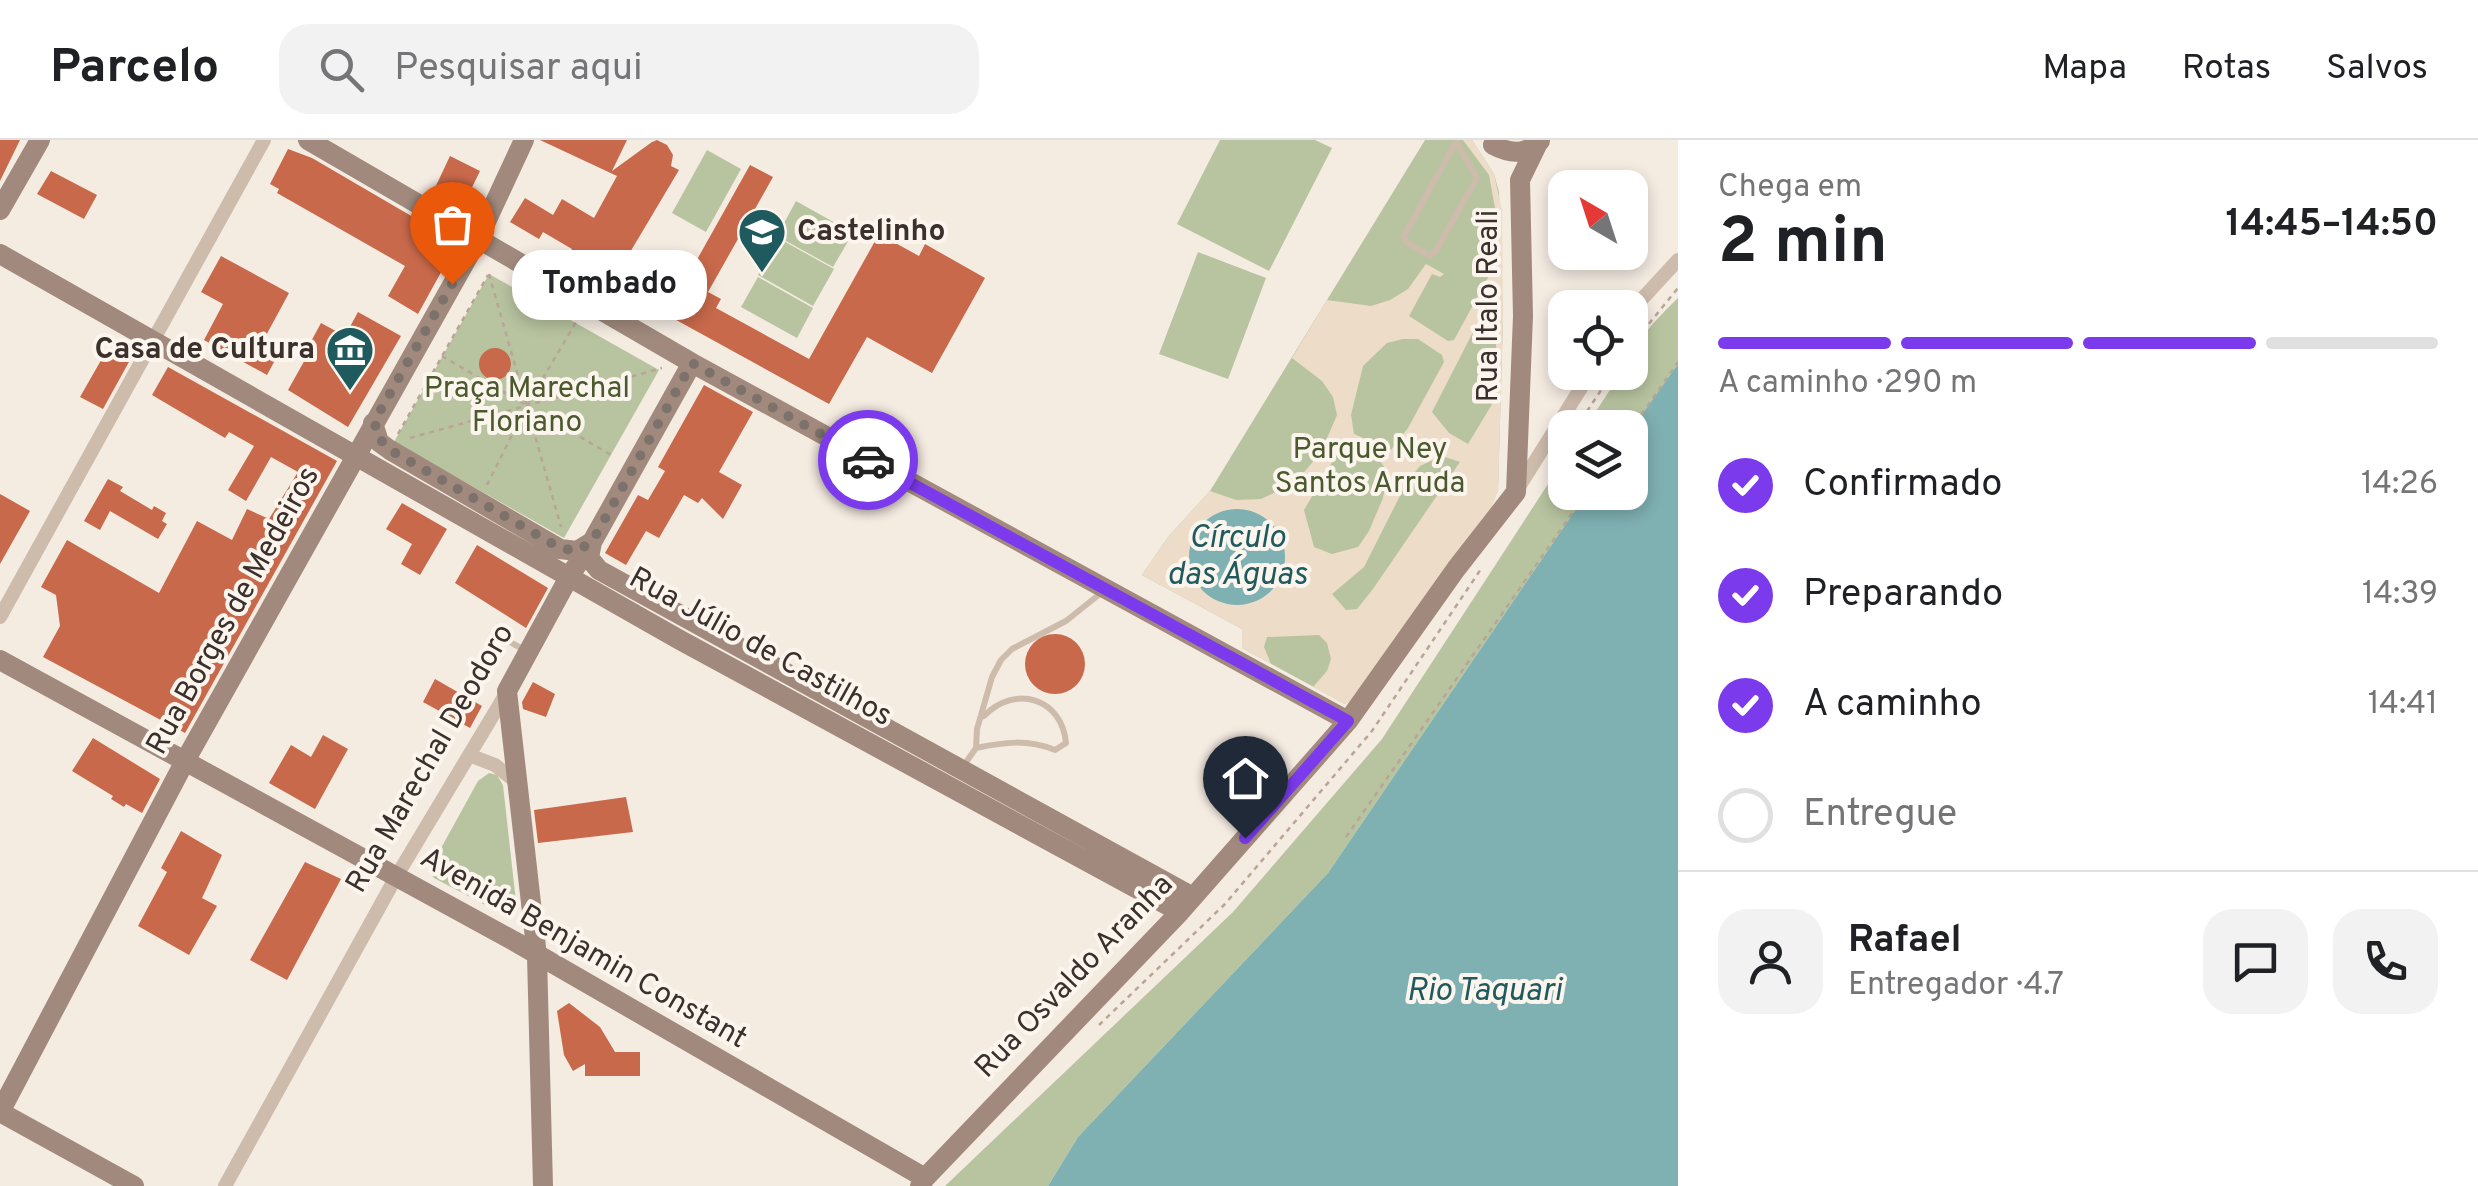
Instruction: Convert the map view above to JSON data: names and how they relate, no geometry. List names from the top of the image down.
{
  "streets": {
    "street": [
      "Rua Italo Reali",
      "Rua Borges de Medeiros",
      "Rua Júlio de Castilhos",
      "Rua Marechal Deodoro",
      "Avenida Benjamin Constant",
      "Rua Osvaldo Aranha"
    ]
  },
  "crossings": [
    ["Rua Italo Reali", "Rua Osvaldo Aranha"],
    ["Rua Borges de Medeiros", "Rua Júlio de Castilhos"],
    ["Rua Borges de Medeiros", "Avenida Benjamin Constant"],
    ["Rua Júlio de Castilhos", "Rua Marechal Deodoro"],
    ["Rua Júlio de Castilhos", "Rua Osvaldo Aranha"],
    ["Rua Marechal Deodoro", "Avenida Benjamin Constant"],
    ["Avenida Benjamin Constant", "Rua Osvaldo Aranha"]
  ],
  "water": ["Círculo das Águas", "Rio Taquari"],
  "parks": ["Praça Marechal Floriano", "Parque Ney Santos Arruda"],
  "places": {
    "school or university": ["Castelinho"],
    "other": ["Tombado"],
    "museum": ["Casa de Cultura"]
  },
  "north": "top left",
  "page": {
    "header": "Parcelo",
    "search": "Pesquisar aqui",
    "nav": ["Mapa", "Rotas", "Salvos"],
    "heading": ["2 min", "Chega em", "14:45–14:50"],
    "panel": ["Rafael", "Entregador · 4.7"],
    "bubble": "Tombado",
    "bar": "A caminho · 290 m",
    "list": [
      ["Confirmado", "14:26"],
      ["Preparando", "14:39"],
      ["A caminho", "14:41"],
      "Entregue"
    ]
  }
}
